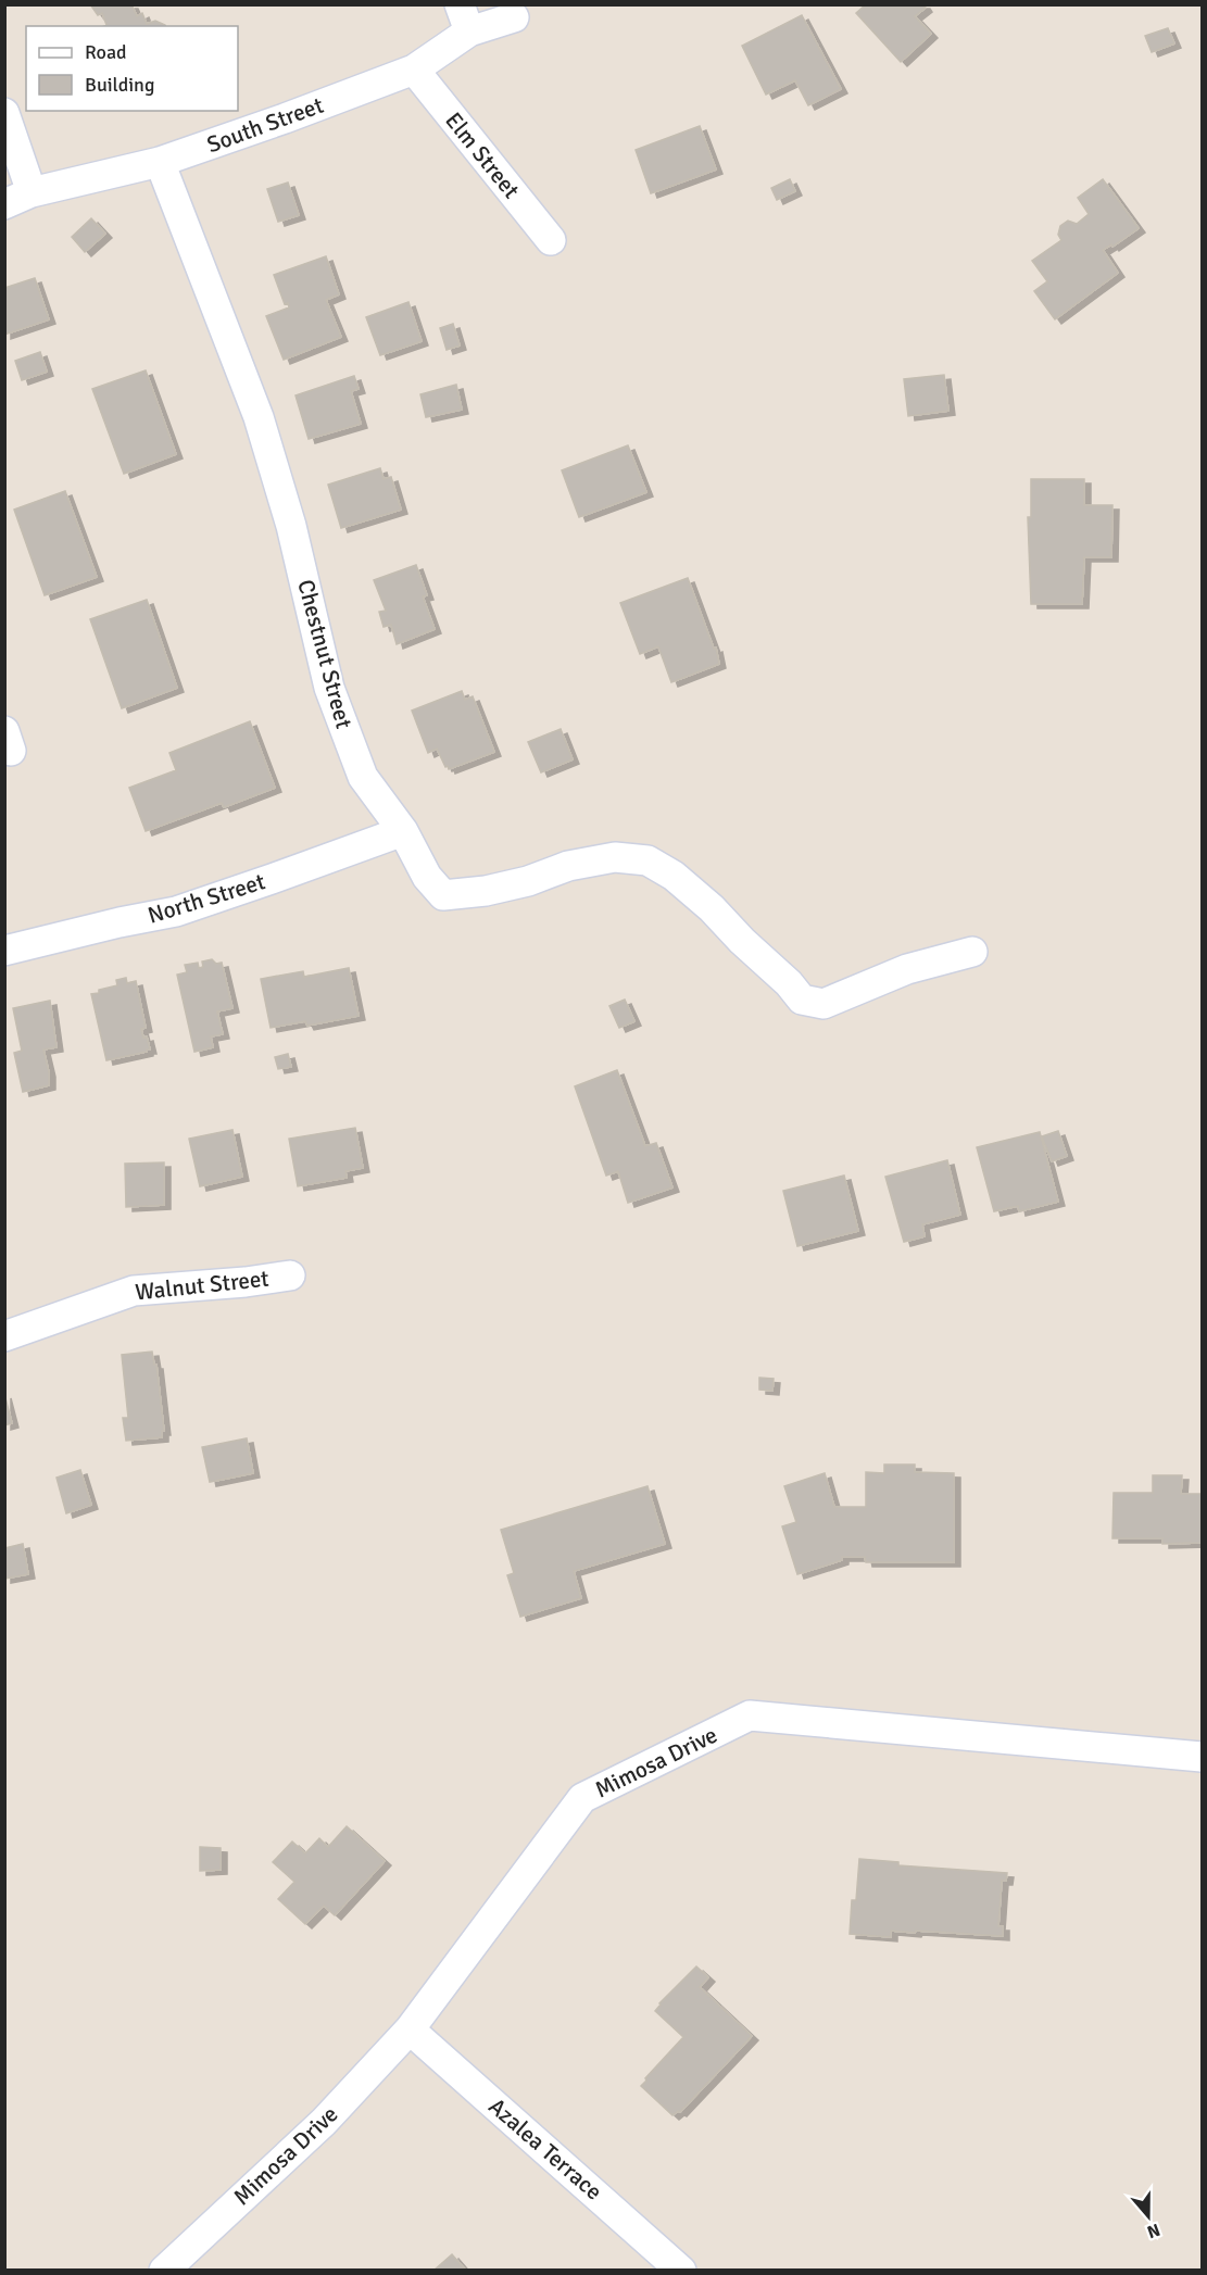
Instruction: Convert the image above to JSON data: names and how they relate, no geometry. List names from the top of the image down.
{
  "streets": {
    "street": [
      "South Street",
      "Elm Street",
      "Chestnut Street",
      "North Street",
      "Walnut Street",
      "Mimosa Drive",
      "Azalea Terrace"
    ]
  },
  "crossings": [
    ["South Street", "Elm Street"],
    ["South Street", "Chestnut Street"],
    ["Chestnut Street", "North Street"],
    ["Mimosa Drive", "Azalea Terrace"]
  ],
  "legend": ["Road", "Building"],
  "north": "bottom"
}
